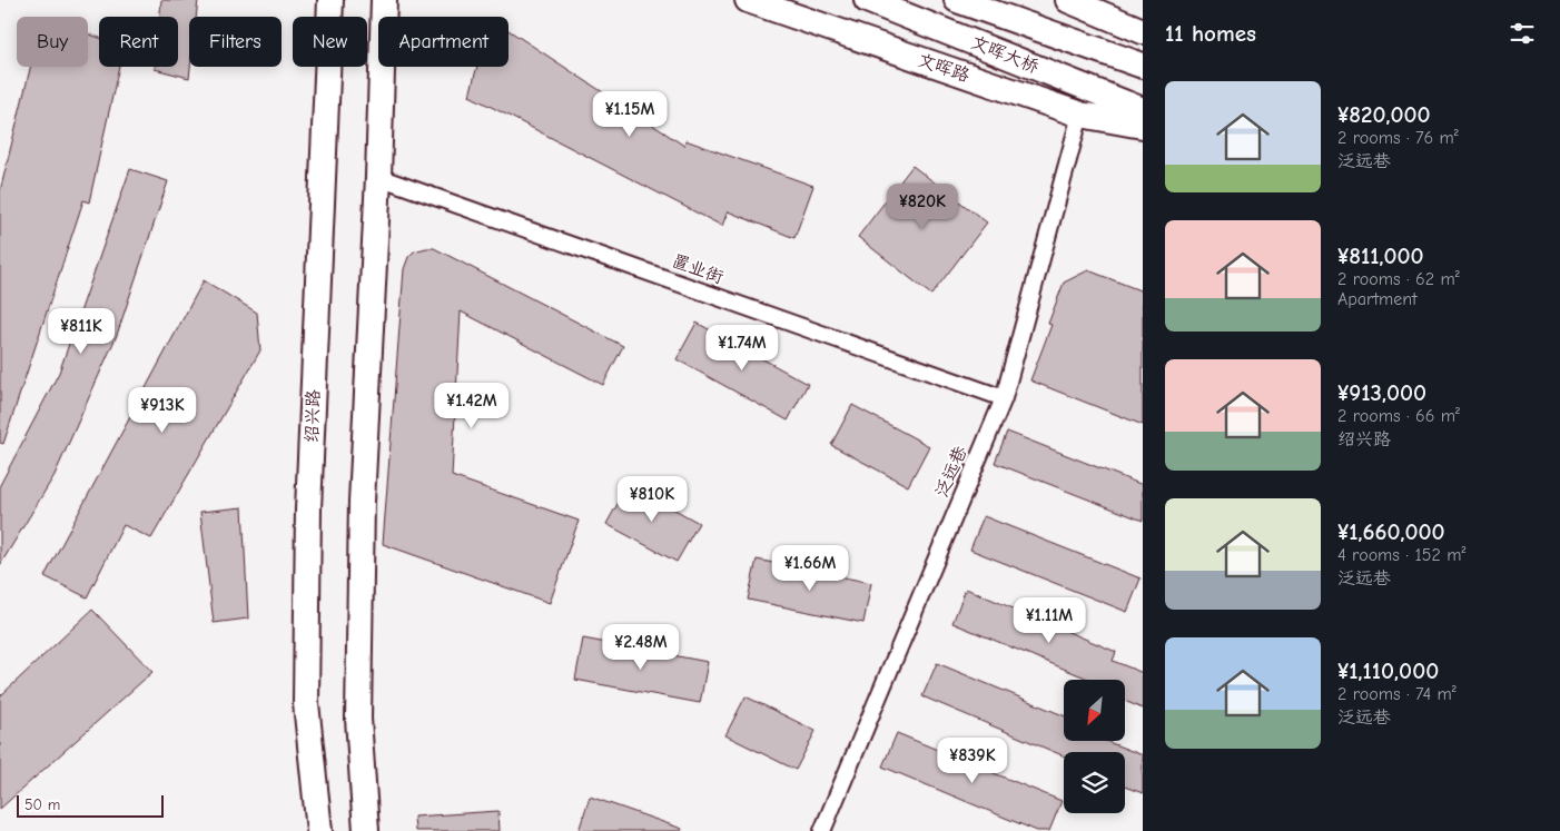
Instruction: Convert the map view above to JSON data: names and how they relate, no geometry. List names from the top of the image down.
{
  "streets": {
    "main road": ["文晖大桥", "文晖路", "绍兴路"],
    "street": ["置业街", "泛远巷"]
  },
  "crossings": [
    ["文晖路", "泛远巷"],
    ["置业街", "泛远巷"]
  ],
  "scale_bar": "50 m",
  "north": "bottom left",
  "page": {
    "heading": "11 homes",
    "chip": [
      "Buy",
      "Rent",
      "Filters",
      "New",
      "Apartment"
    ],
    "list": [
      {
        "name": "¥820,000",
        "note": "2 rooms · 76 m² · 泛远巷"
      },
      {
        "name": "¥811,000",
        "note": "2 rooms · 62 m² · Apartment"
      },
      {
        "name": "¥913,000",
        "note": "2 rooms · 66 m² · 绍兴路"
      },
      {
        "name": "¥1,660,000",
        "note": "4 rooms · 152 m² · 泛远巷"
      },
      {
        "name": "¥1,110,000",
        "note": "2 rooms · 74 m² · 泛远巷"
      }
    ],
    "price": [
      "¥1.15M",
      "¥820K",
      "¥811K",
      "¥1.74M",
      "¥1.42M",
      "¥913K",
      "¥810K",
      "¥1.66M",
      "¥1.11M",
      "¥2.48M",
      "¥839K"
    ],
    "scale": "50 m"
  }
}
